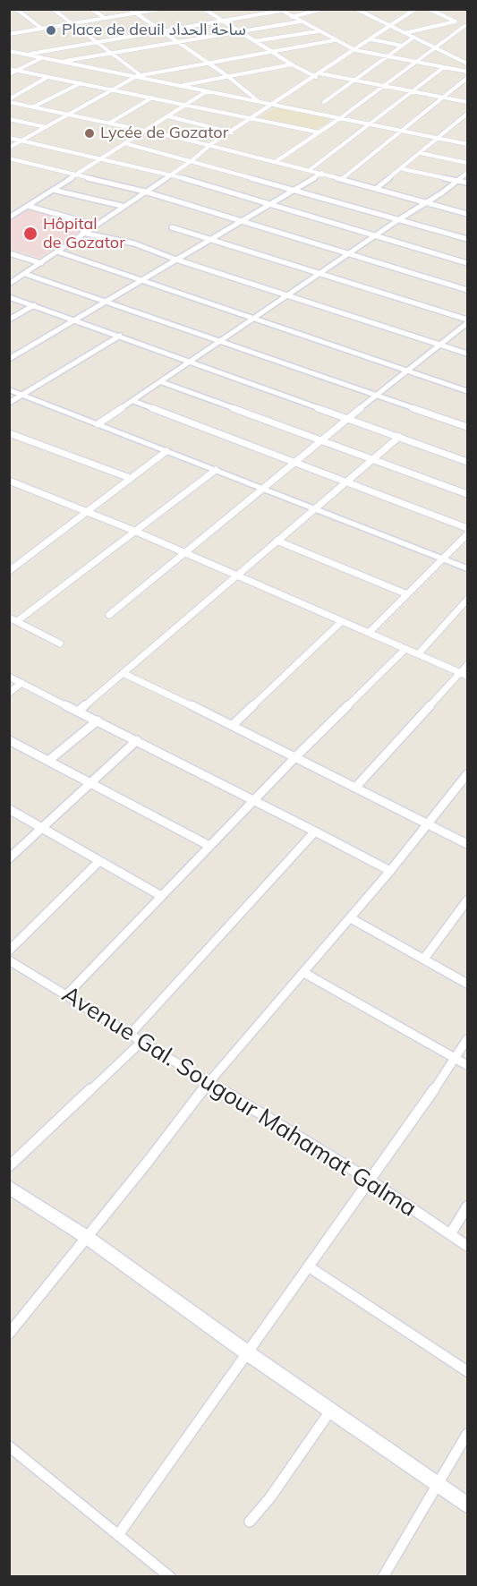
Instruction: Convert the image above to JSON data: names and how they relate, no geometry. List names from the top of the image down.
{
  "streets": {
    "street": ["Avenue Gal. Sougour Mahamat Galma"]
  },
  "places": ["Place de deuil ساحة الحداد", "Lycée de Gozator", "Hôpital de Gozator"]
}
